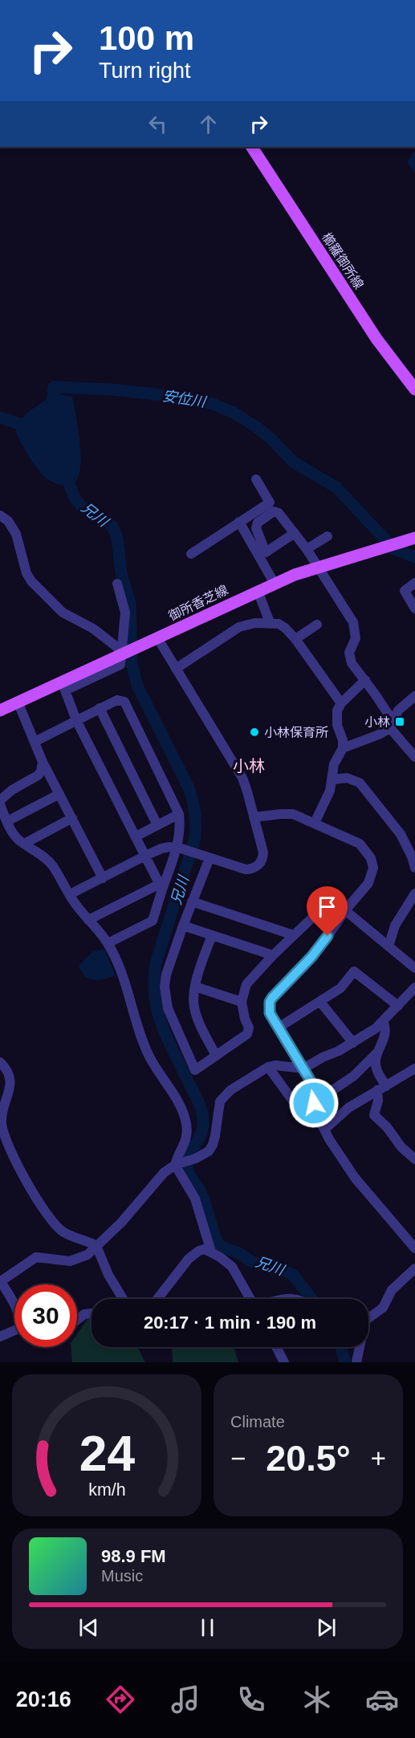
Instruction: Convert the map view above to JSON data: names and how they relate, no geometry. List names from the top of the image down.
{
  "streets": {
    "main road": ["櫛羅御所線", "御所香芝線"]
  },
  "districts": ["小林"],
  "water": ["安位川", "兄川"],
  "places": {
    "transit": ["小林"],
    "other": ["小林保育所"]
  },
  "page": {
    "turn": ["100 m", "Turn right"],
    "limit": "30",
    "trip": "20:17 · 1 min · 190 m",
    "tile": "Climate",
    "heat": ["−", "20.5°", "+"],
    "song": ["98.9 FM", "Music"],
    "tabs": "20:16",
    "gauge": ["24", "km/h"]
  }
}
